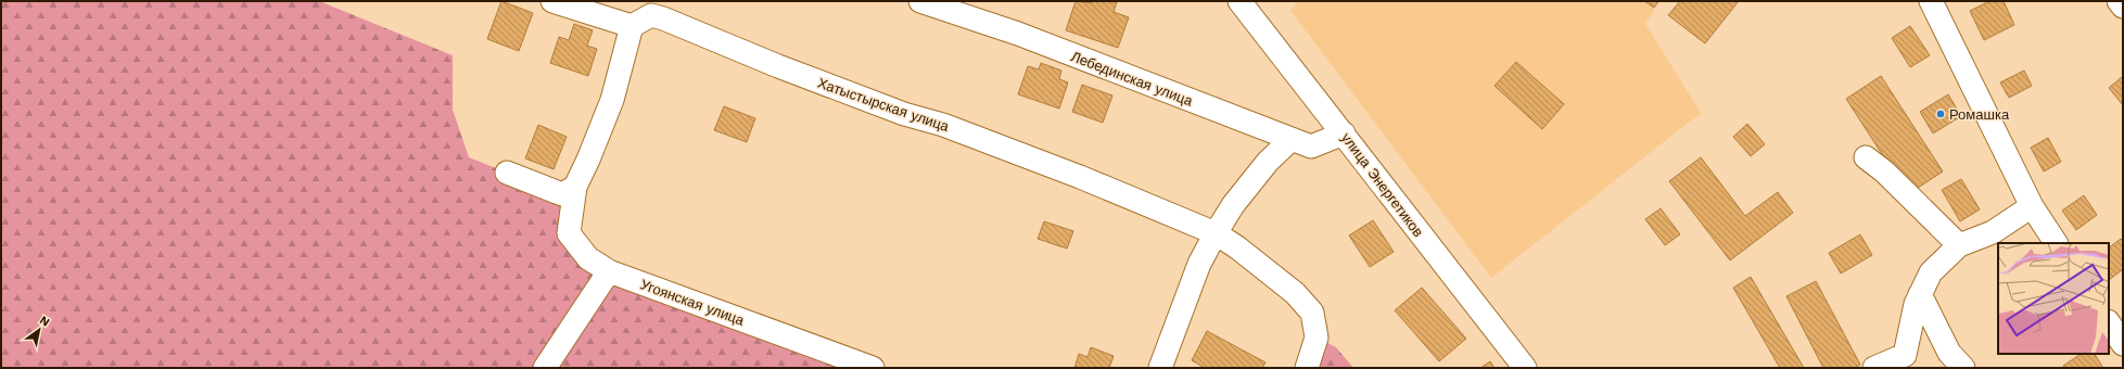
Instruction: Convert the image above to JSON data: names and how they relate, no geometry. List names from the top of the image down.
{
  "streets": {
    "street": [
      "Лебединская улица",
      "Хатыстырская улица",
      "улица Энергетиков",
      "Угоянская улица"
    ]
  },
  "crossings": [
    ["Лебединская улица", "улица Энергетиков"],
    ["Хатыстырская улица", "Угоянская улица"]
  ],
  "places": ["Ромашка"],
  "north": "top right"
}
